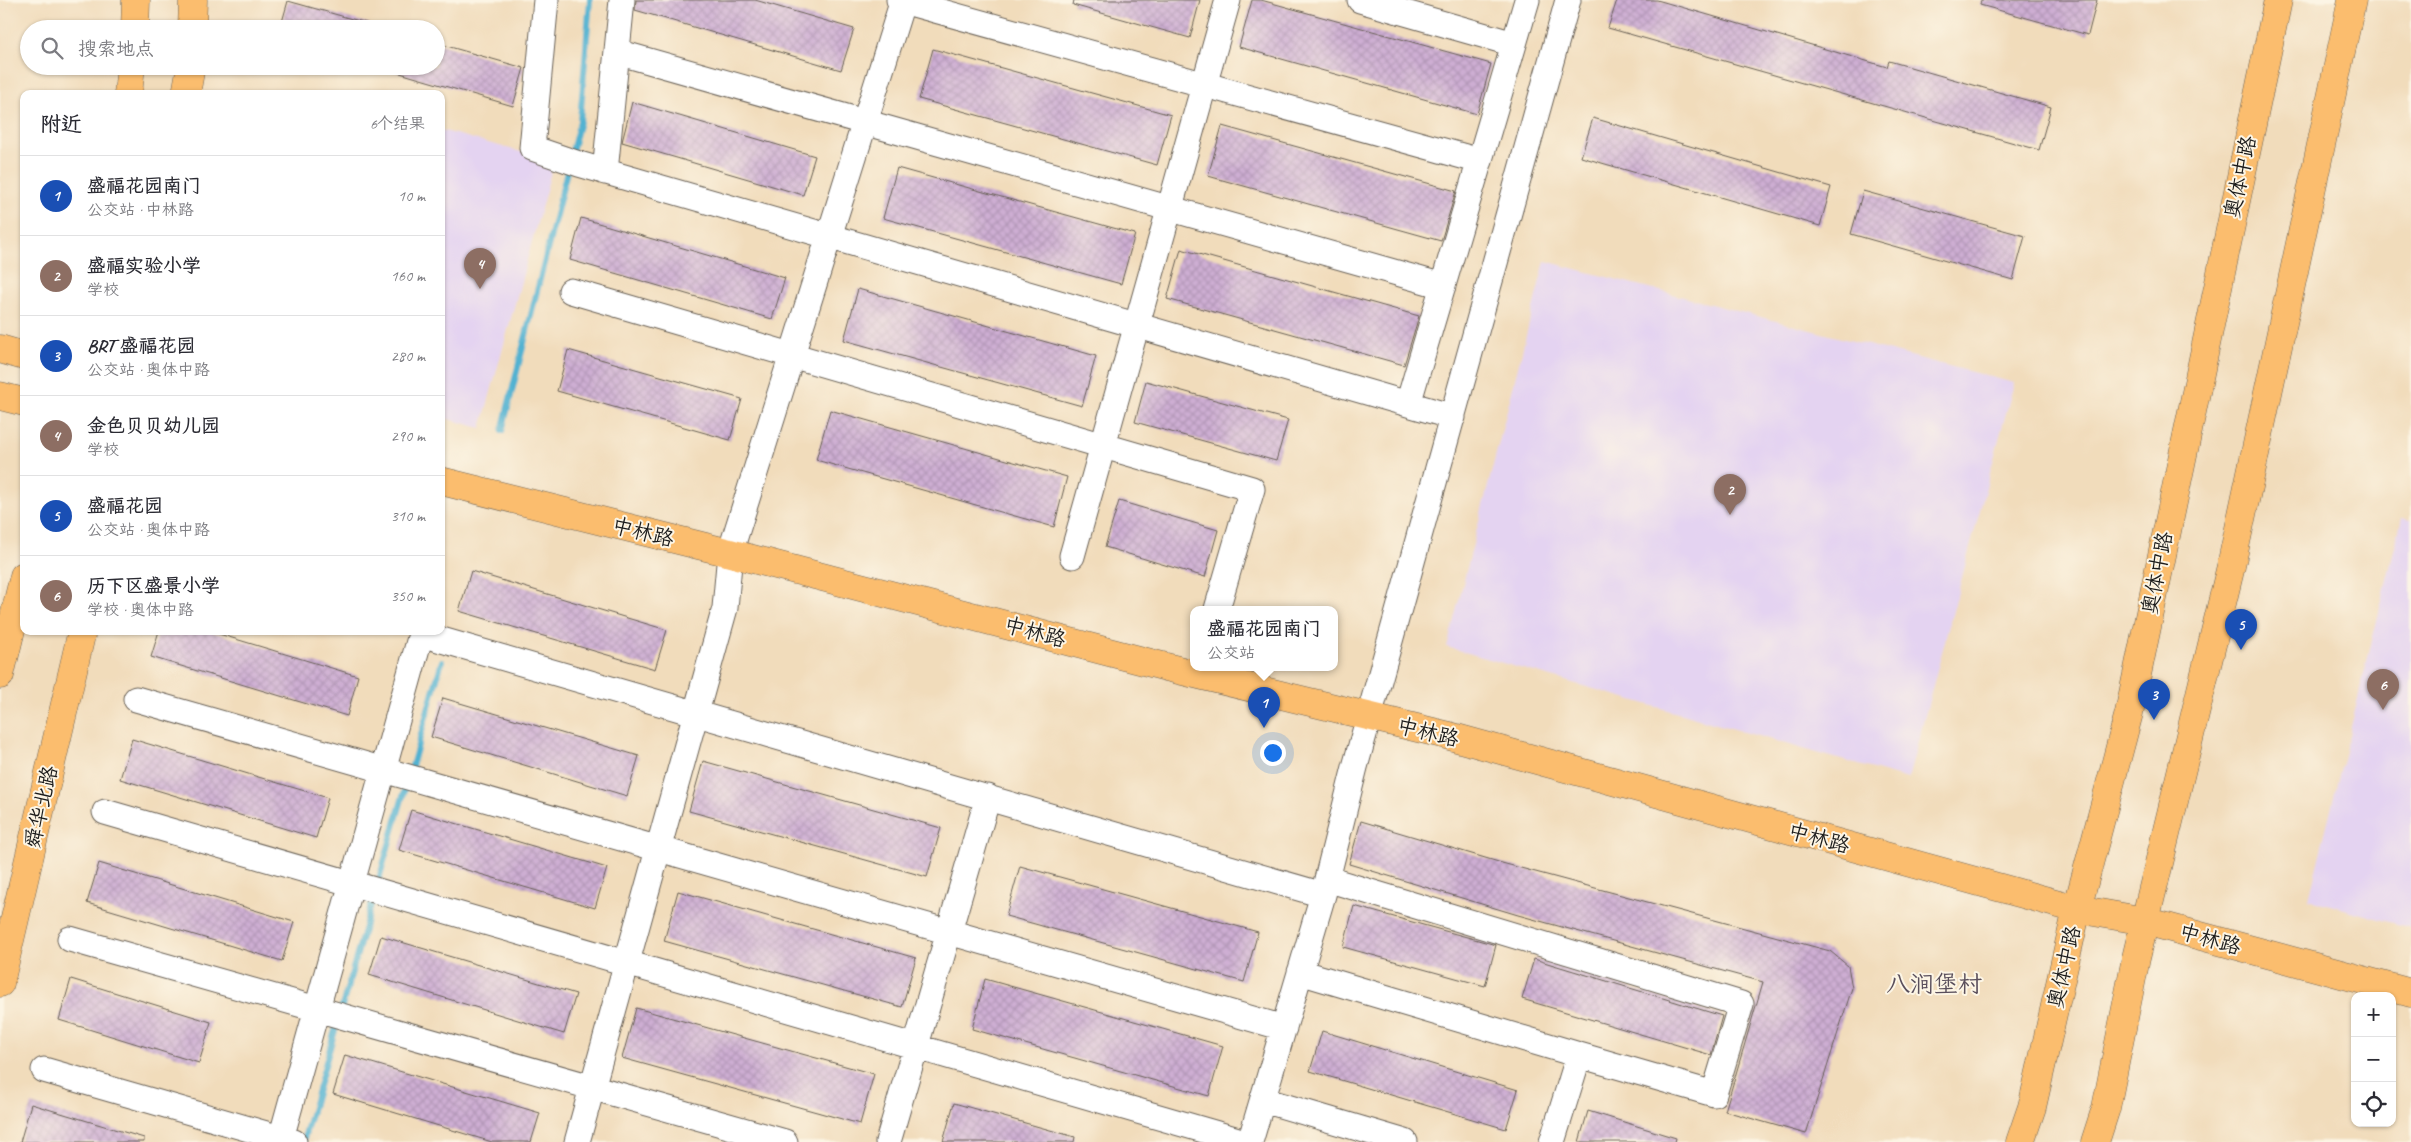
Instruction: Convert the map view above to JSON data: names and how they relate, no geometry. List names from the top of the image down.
{
  "streets": {
    "main road": ["奥体中路", "中林路", "舜华北路"]
  },
  "crossings": [
    ["奥体中路", "中林路"]
  ],
  "districts": ["八涧堡村"],
  "page": {
    "search": "搜索地点",
    "heading": ["附近", "6个结果"],
    "list": [
      {
        "mark": "1",
        "name": "盛福花园南门",
        "note": "公交站 · 中林路",
        "value": "10 m"
      },
      {
        "mark": "2",
        "name": "盛福实验小学",
        "note": "学校",
        "value": "160 m"
      },
      {
        "mark": "3",
        "name": "BRT 盛福花园",
        "note": "公交站 · 奥体中路",
        "value": "280 m"
      },
      {
        "mark": "4",
        "name": "金色贝贝幼儿园",
        "note": "学校",
        "value": "290 m"
      },
      {
        "mark": "5",
        "name": "盛福花园",
        "note": "公交站 · 奥体中路",
        "value": "310 m"
      },
      {
        "mark": "6",
        "name": "历下区盛景小学",
        "note": "学校 · 奥体中路",
        "value": "350 m"
      }
    ],
    "pins": [
      "4",
      "2",
      "5",
      "6",
      "3",
      "1"
    ],
    "popup": ["盛福花园南门", "公交站"],
    "map_buttons": ["+", "−"]
  }
}
